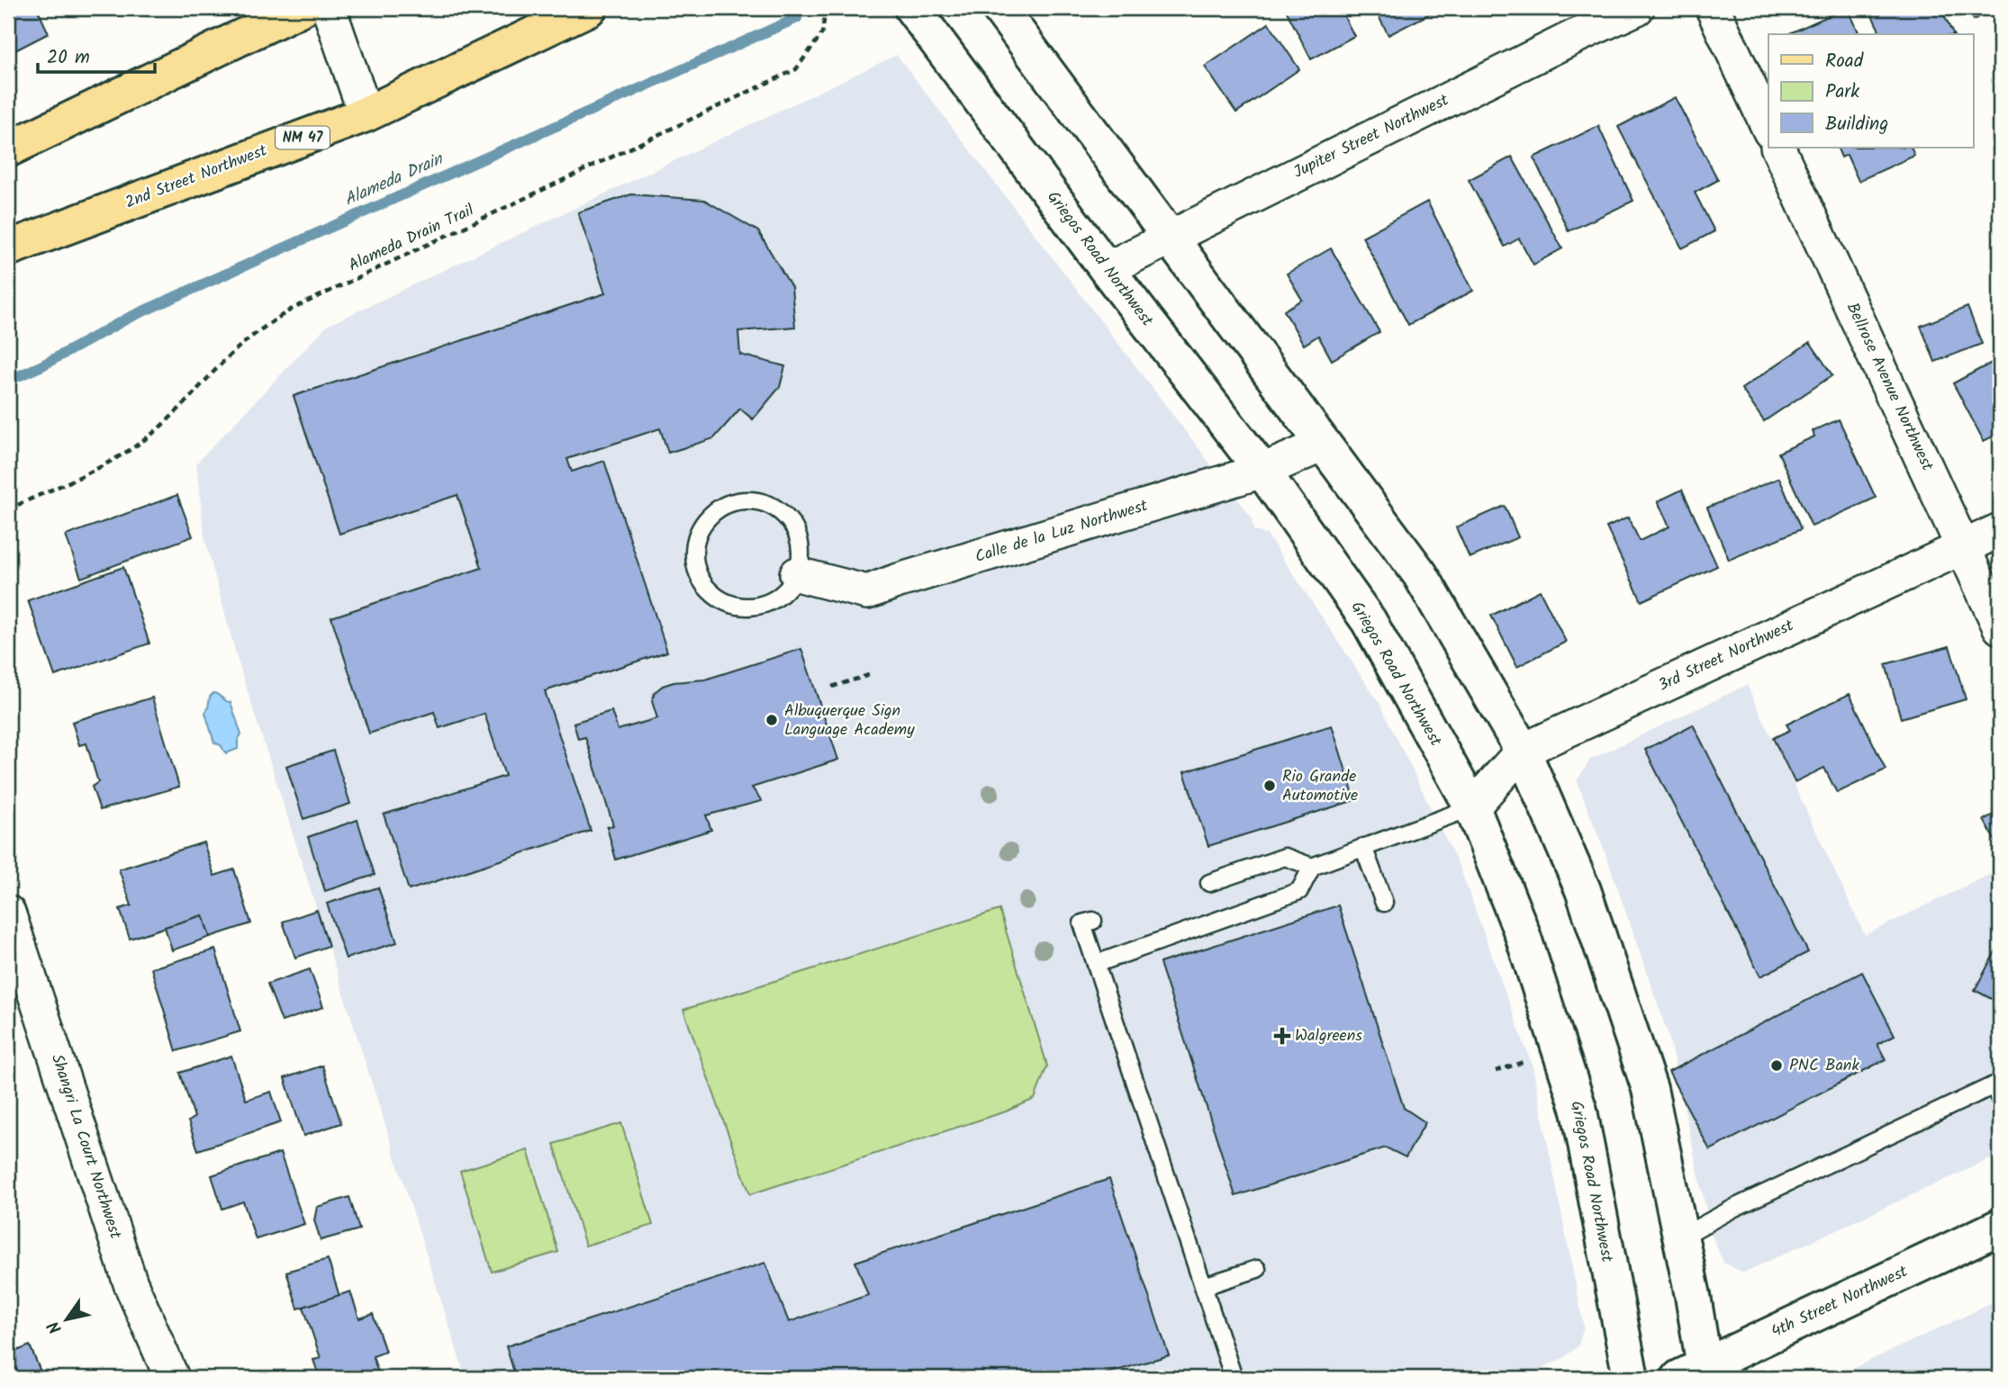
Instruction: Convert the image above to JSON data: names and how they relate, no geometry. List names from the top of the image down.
{
  "streets": {
    "main road": [
      "NM 47",
      "2nd Street Northwest",
      "Griegos Road Northwest",
      "4th Street Northwest"
    ],
    "street": [
      "Jupiter Street Northwest",
      "Bellrose Avenue Northwest",
      "Calle de la Luz Northwest",
      "3rd Street Northwest",
      "Shangri La Court Northwest"
    ],
    "path": ["Alameda Drain Trail"]
  },
  "crossings": [
    ["Jupiter Street Northwest", "Griegos Road Northwest"],
    ["Griegos Road Northwest", "Calle de la Luz Northwest"],
    ["Griegos Road Northwest", "3rd Street Northwest"],
    ["Bellrose Avenue Northwest", "3rd Street Northwest"]
  ],
  "water": ["Alameda Drain"],
  "places": {
    "other": ["Albuquerque Sign Language Academy", "Rio Grande Automotive", "PNC Bank"],
    "health": ["Walgreens"]
  },
  "legend": ["Road", "Park", "Building"],
  "scale_bar": "20 m",
  "north": "bottom left"
}
